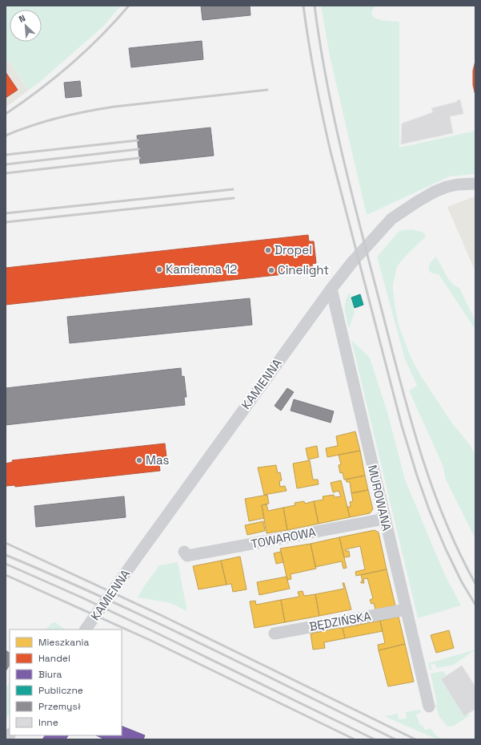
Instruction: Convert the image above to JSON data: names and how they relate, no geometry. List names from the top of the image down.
{
  "streets": {
    "street": [
      "KAMIENNA",
      "MUROWANA",
      "TOWAROWA",
      "BĘDZIŃSKA"
    ]
  },
  "crossings": [
    ["KAMIENNA", "MUROWANA"],
    ["MUROWANA", "TOWAROWA"],
    ["MUROWANA", "BĘDZIŃSKA"]
  ],
  "places": [
    "Dropel",
    "Kamienna 12",
    "Cinelight",
    "Mas"
  ],
  "legend": [
    "Mieszkania",
    "Handel",
    "Biura",
    "Publiczne",
    "Przemysł",
    "Inne"
  ],
  "north": "top left"
}
